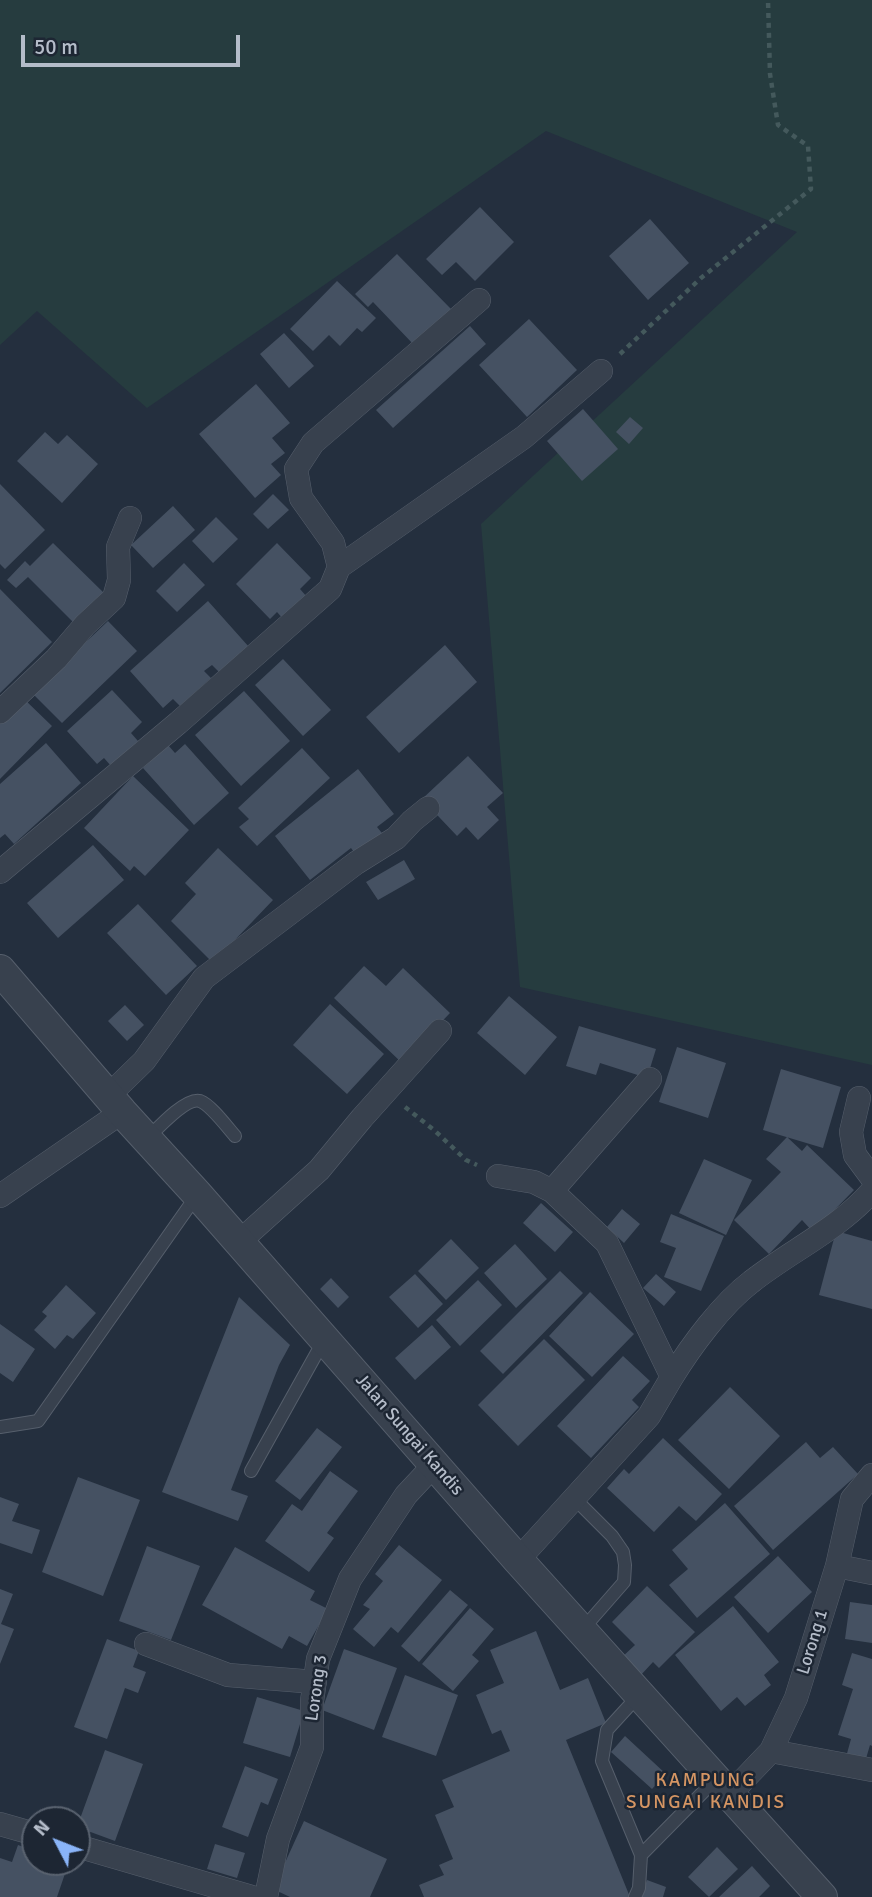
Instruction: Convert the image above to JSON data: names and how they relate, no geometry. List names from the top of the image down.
{
  "streets": {
    "street": ["Jalan Sungai Kandis", "Lorong 1", "Lorong 3"]
  },
  "crossings": [
    ["Jalan Sungai Kandis", "Lorong 1"],
    ["Jalan Sungai Kandis", "Lorong 3"]
  ],
  "districts": ["KAMPUNG SUNGAI KANDIS"],
  "scale_bar": "50 m",
  "north": "top left"
}
